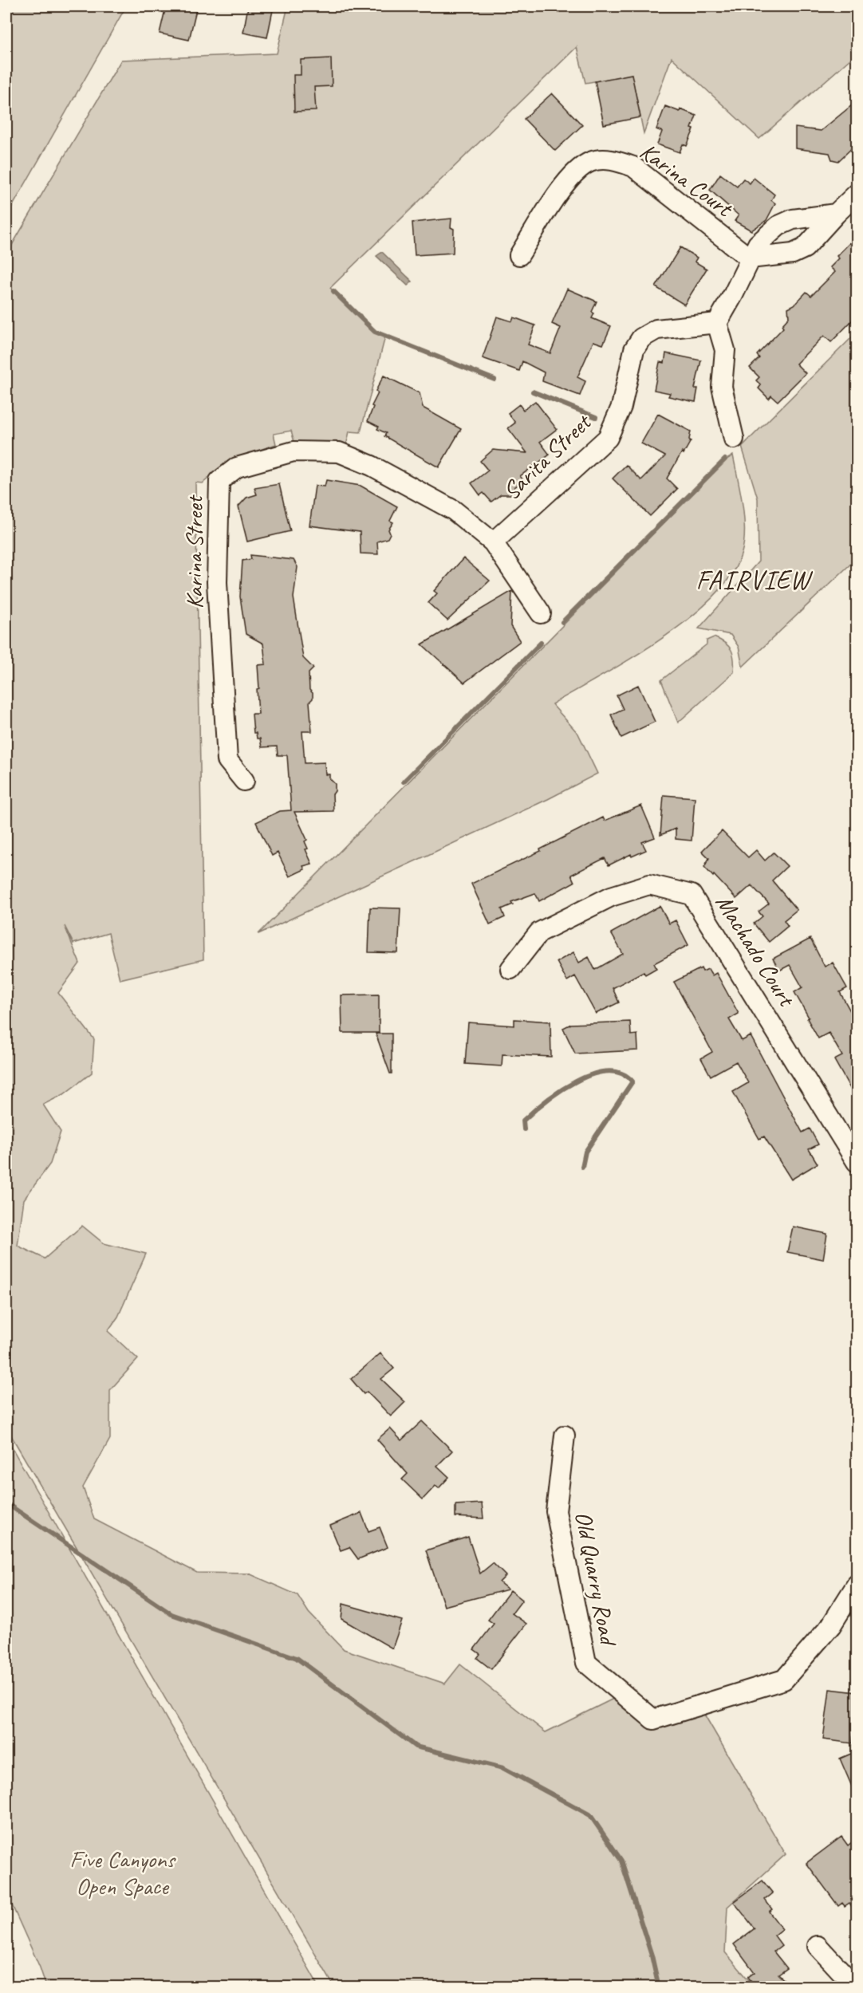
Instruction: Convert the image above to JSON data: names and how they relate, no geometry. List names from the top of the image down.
{
  "streets": {
    "street": [
      "Karina Court",
      "Sarita Street",
      "Karina Street",
      "Machado Court",
      "Old Quarry Road"
    ]
  },
  "crossings": [
    ["Sarita Street", "Karina Street"]
  ],
  "districts": ["FAIRVIEW"],
  "parks": ["Five Canyons Open Space"]
}
